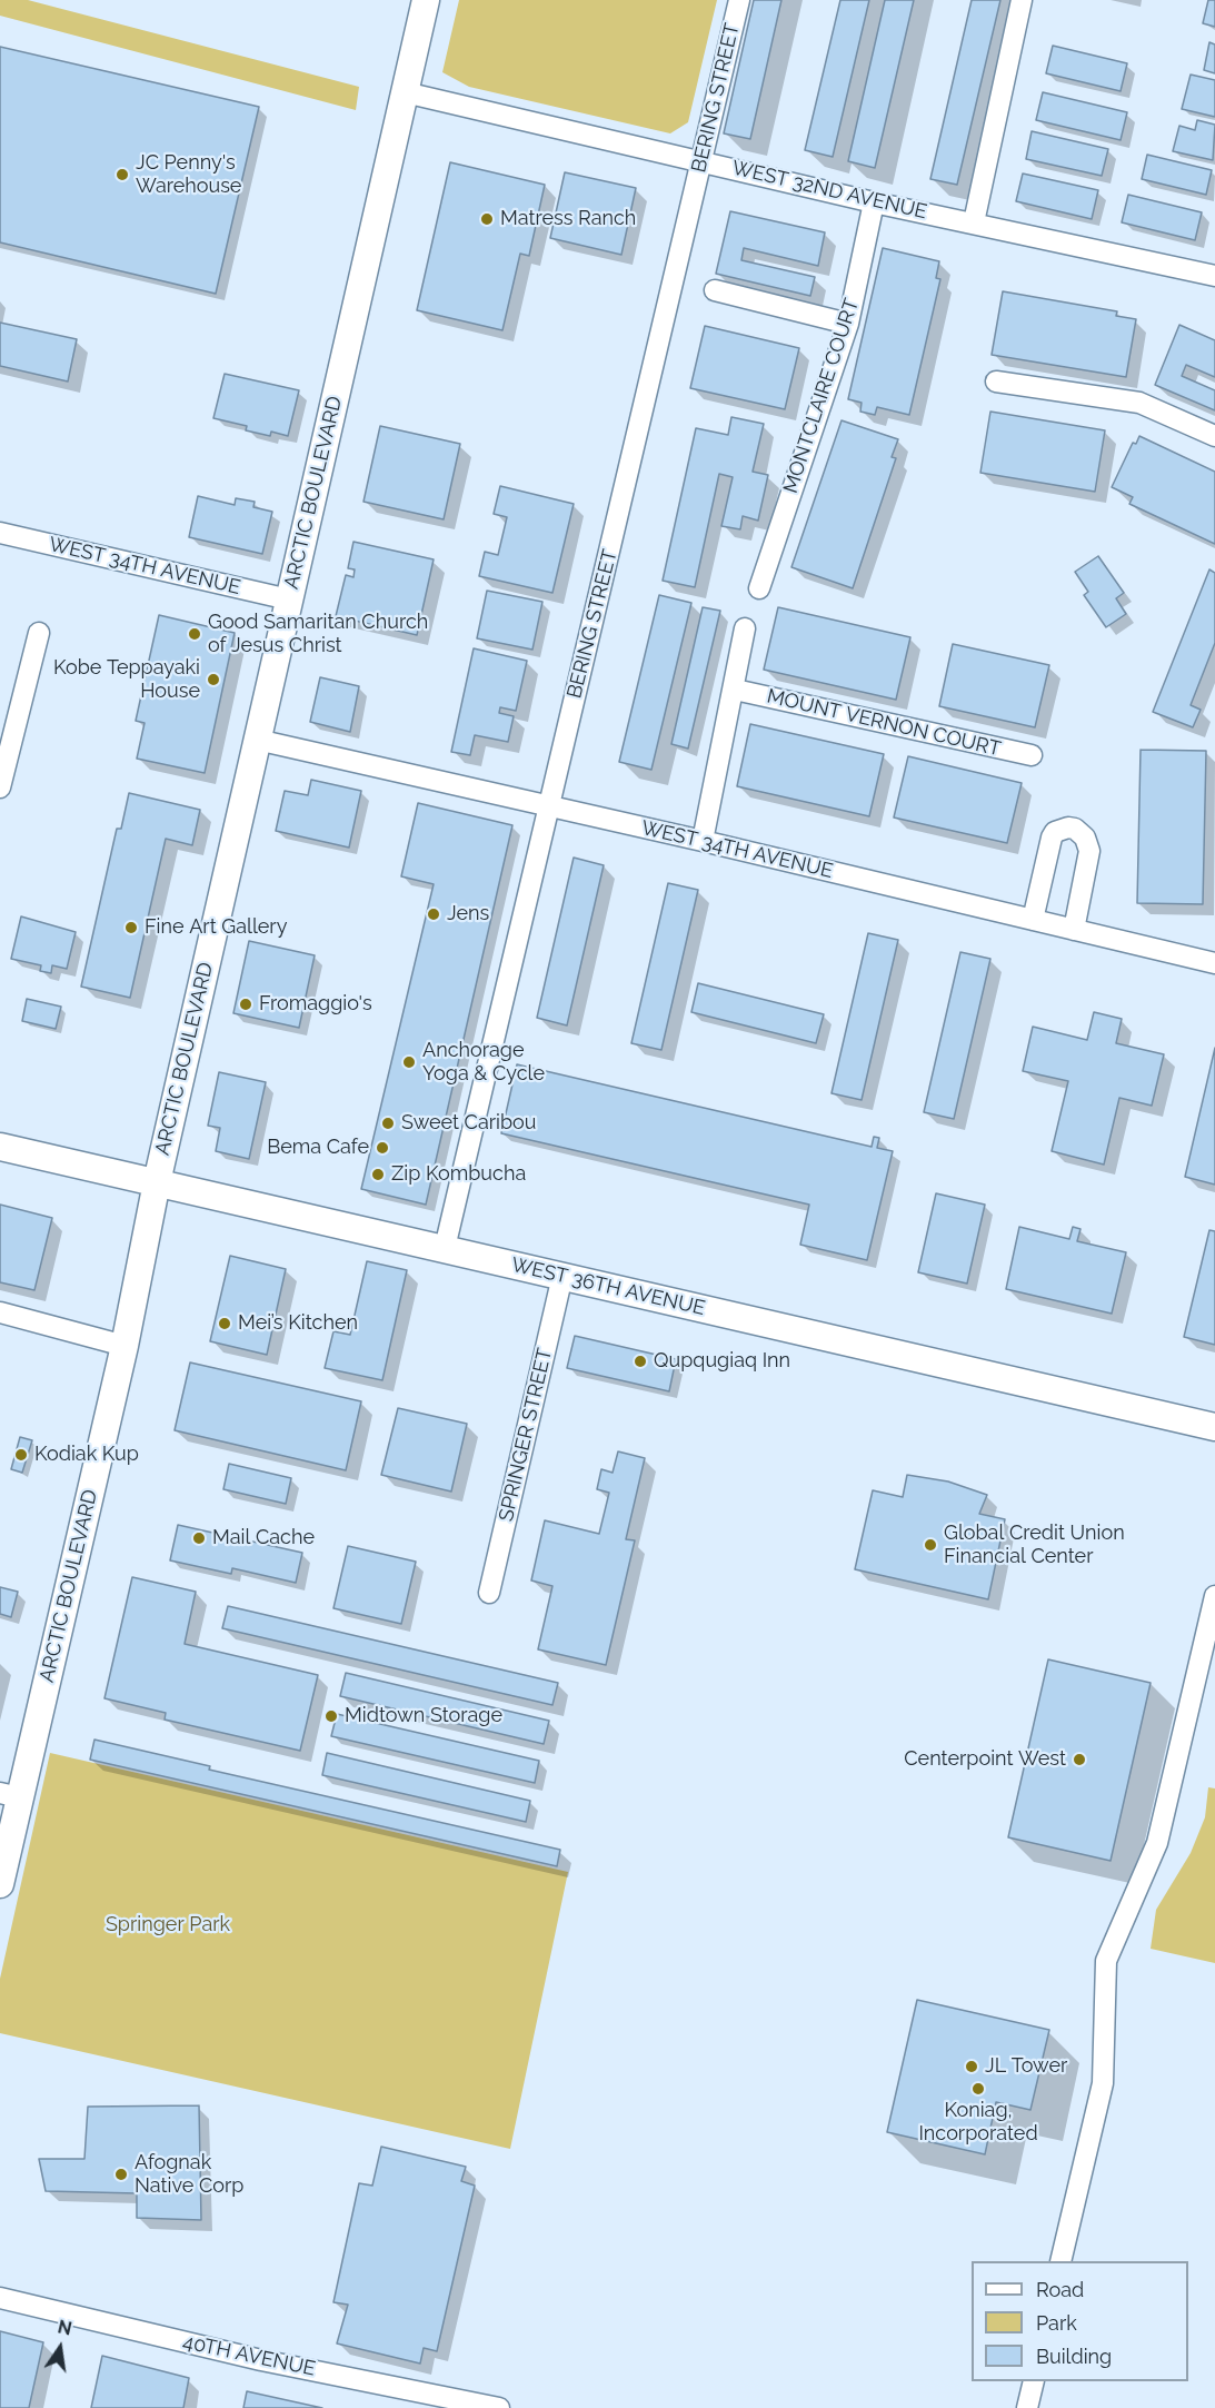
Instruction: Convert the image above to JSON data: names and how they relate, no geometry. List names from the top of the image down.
{
  "streets": {
    "main road": ["ARCTIC BOULEVARD", "WEST 36TH AVENUE"],
    "street": [
      "BERING STREET",
      "WEST 32ND AVENUE",
      "MONTCLAIRE COURT",
      "WEST 34TH AVENUE",
      "MOUNT VERNON COURT",
      "SPRINGER STREET",
      "40TH AVENUE"
    ]
  },
  "crossings": [
    ["BERING STREET", "WEST 32ND AVENUE"],
    ["BERING STREET", "WEST 34TH AVENUE"],
    ["BERING STREET", "WEST 36TH AVENUE"],
    ["WEST 32ND AVENUE", "MONTCLAIRE COURT"],
    ["WEST 32ND AVENUE", "ARCTIC BOULEVARD"],
    ["ARCTIC BOULEVARD", "WEST 34TH AVENUE"],
    ["ARCTIC BOULEVARD", "WEST 36TH AVENUE"],
    ["WEST 36TH AVENUE", "SPRINGER STREET"]
  ],
  "parks": ["Springer Park"],
  "places": [
    "JC Penny's Warehouse",
    "Matress Ranch",
    "Good Samaritan Church of Jesus Christ",
    "Kobe Teppayaki House",
    "Jens",
    "Fine Art Gallery",
    "Fromaggio's",
    "Anchorage Yoga & Cycle",
    "Sweet Caribou",
    "Bema Cafe",
    "Zip Kombucha",
    "Mei’s Kitchen",
    "Qupqugiaq Inn",
    "Kodiak Kup",
    "Mail Cache",
    "Global Credit Union Financial Center",
    "Midtown Storage",
    "Centerpoint West",
    "JL Tower",
    "Koniag, Incorporated",
    "Afognak Native Corp"
  ],
  "legend": ["Road", "Park", "Building"],
  "north": "top"
}
